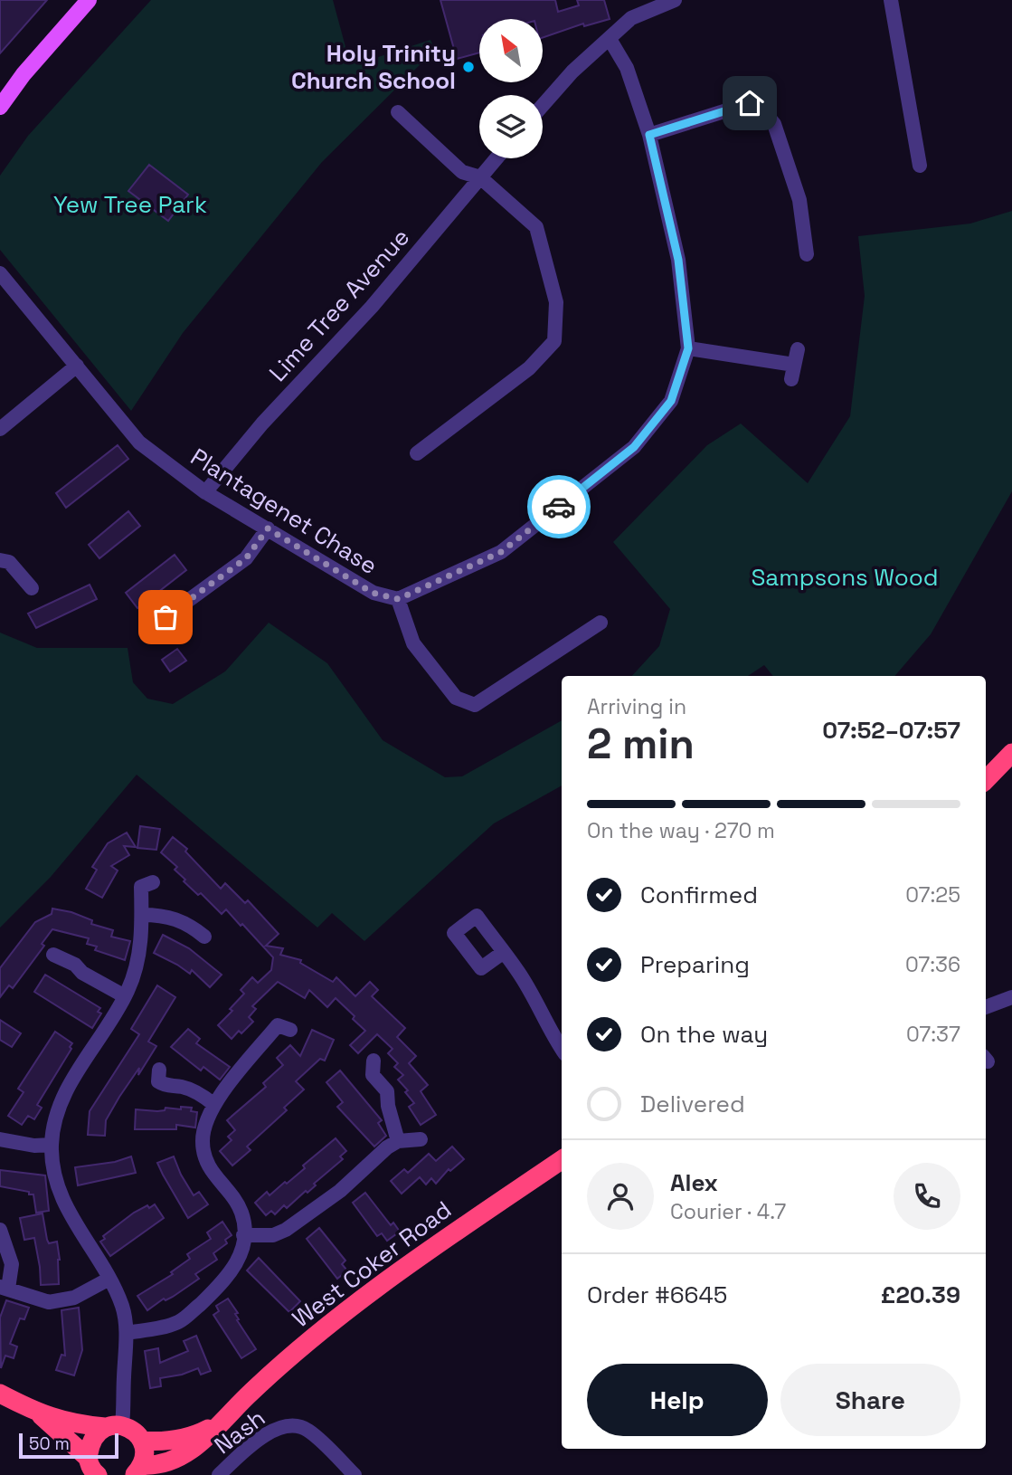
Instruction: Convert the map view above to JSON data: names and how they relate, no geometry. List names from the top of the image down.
{
  "streets": {
    "highway": ["West Coker Road"],
    "street": ["Lime Tree Avenue", "Plantagenet Chase", "Nash"]
  },
  "crossings": [
    ["Lime Tree Avenue", "Plantagenet Chase"]
  ],
  "parks": ["Yew Tree Park", "Sampsons Wood"],
  "places": ["Holy Trinity Church School"],
  "scale_bar": "50 m",
  "north": "top left",
  "page": {
    "heading": ["2 min", "Arriving in", "07:52–07:57"],
    "panel": [
      "Alex",
      "Courier · 4.7",
      "Order #6645",
      "£20.39"
    ],
    "bar": "On the way · 270 m",
    "list": [
      ["Confirmed", "07:25"],
      ["Preparing", "07:36"],
      ["On the way", "07:37"],
      "Delivered"
    ],
    "buttons": ["Help", "Share"],
    "scale": "50 m"
  }
}
